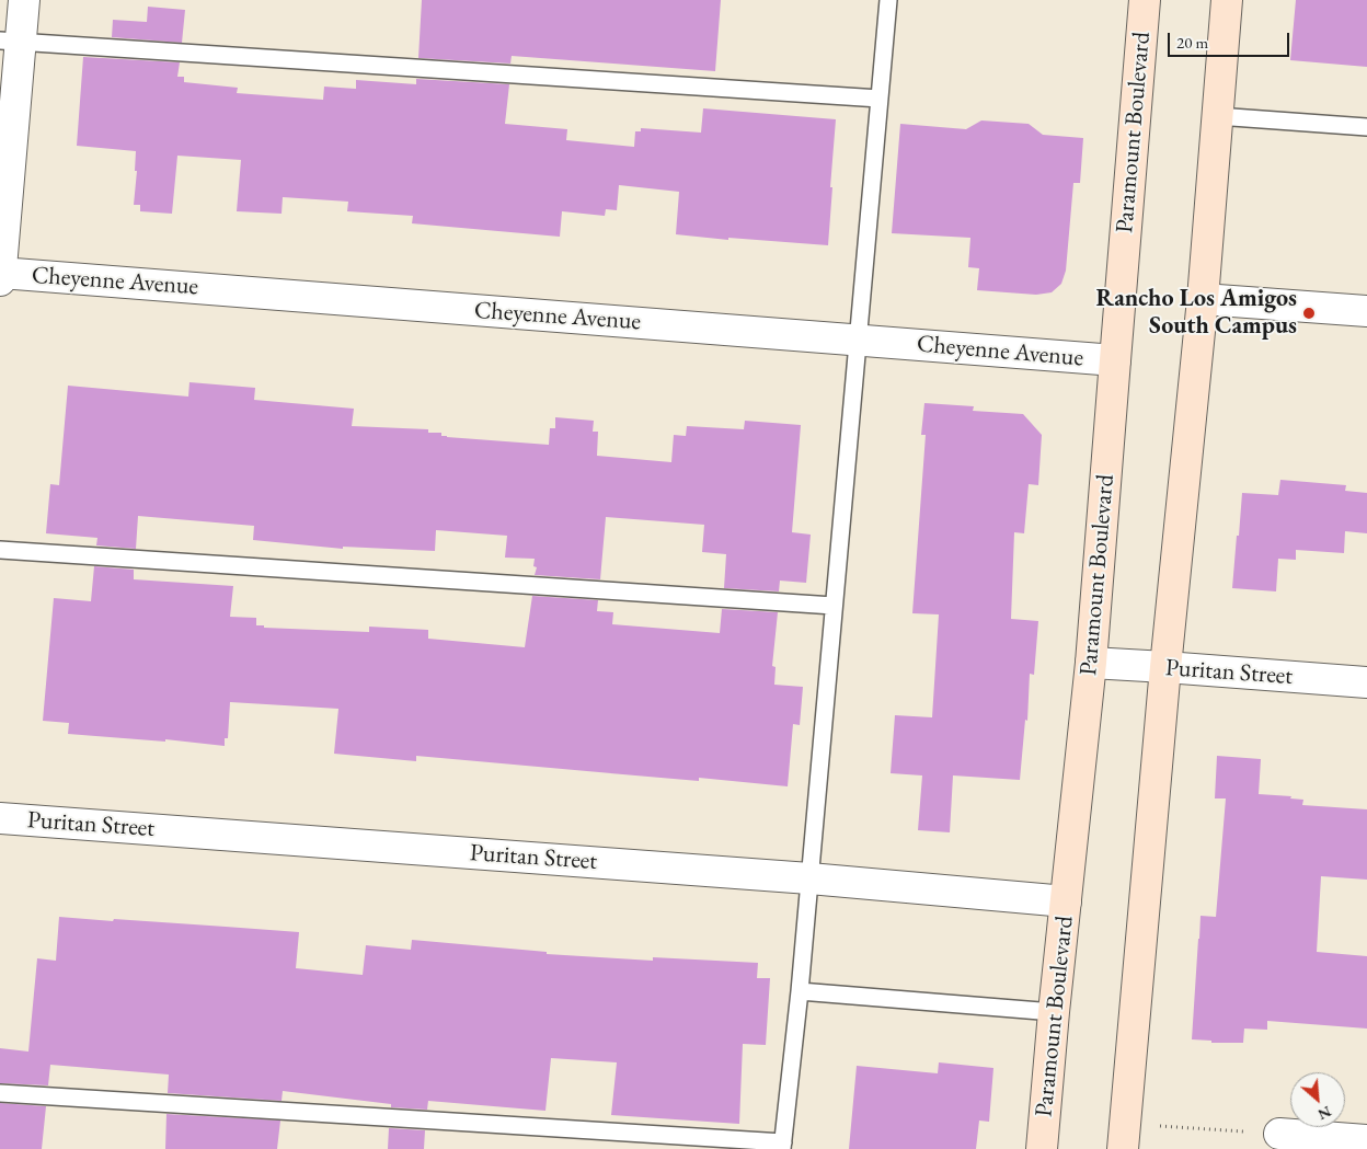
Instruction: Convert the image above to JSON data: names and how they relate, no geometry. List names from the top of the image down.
{
  "streets": {
    "main road": ["Paramount Boulevard"],
    "street": ["Cheyenne Avenue", "Puritan Street"]
  },
  "crossings": [
    ["Paramount Boulevard", "Cheyenne Avenue"],
    ["Paramount Boulevard", "Puritan Street"]
  ],
  "places": ["Rancho Los Amigos South Campus"],
  "scale_bar": "20 m",
  "north": "bottom right"
}
